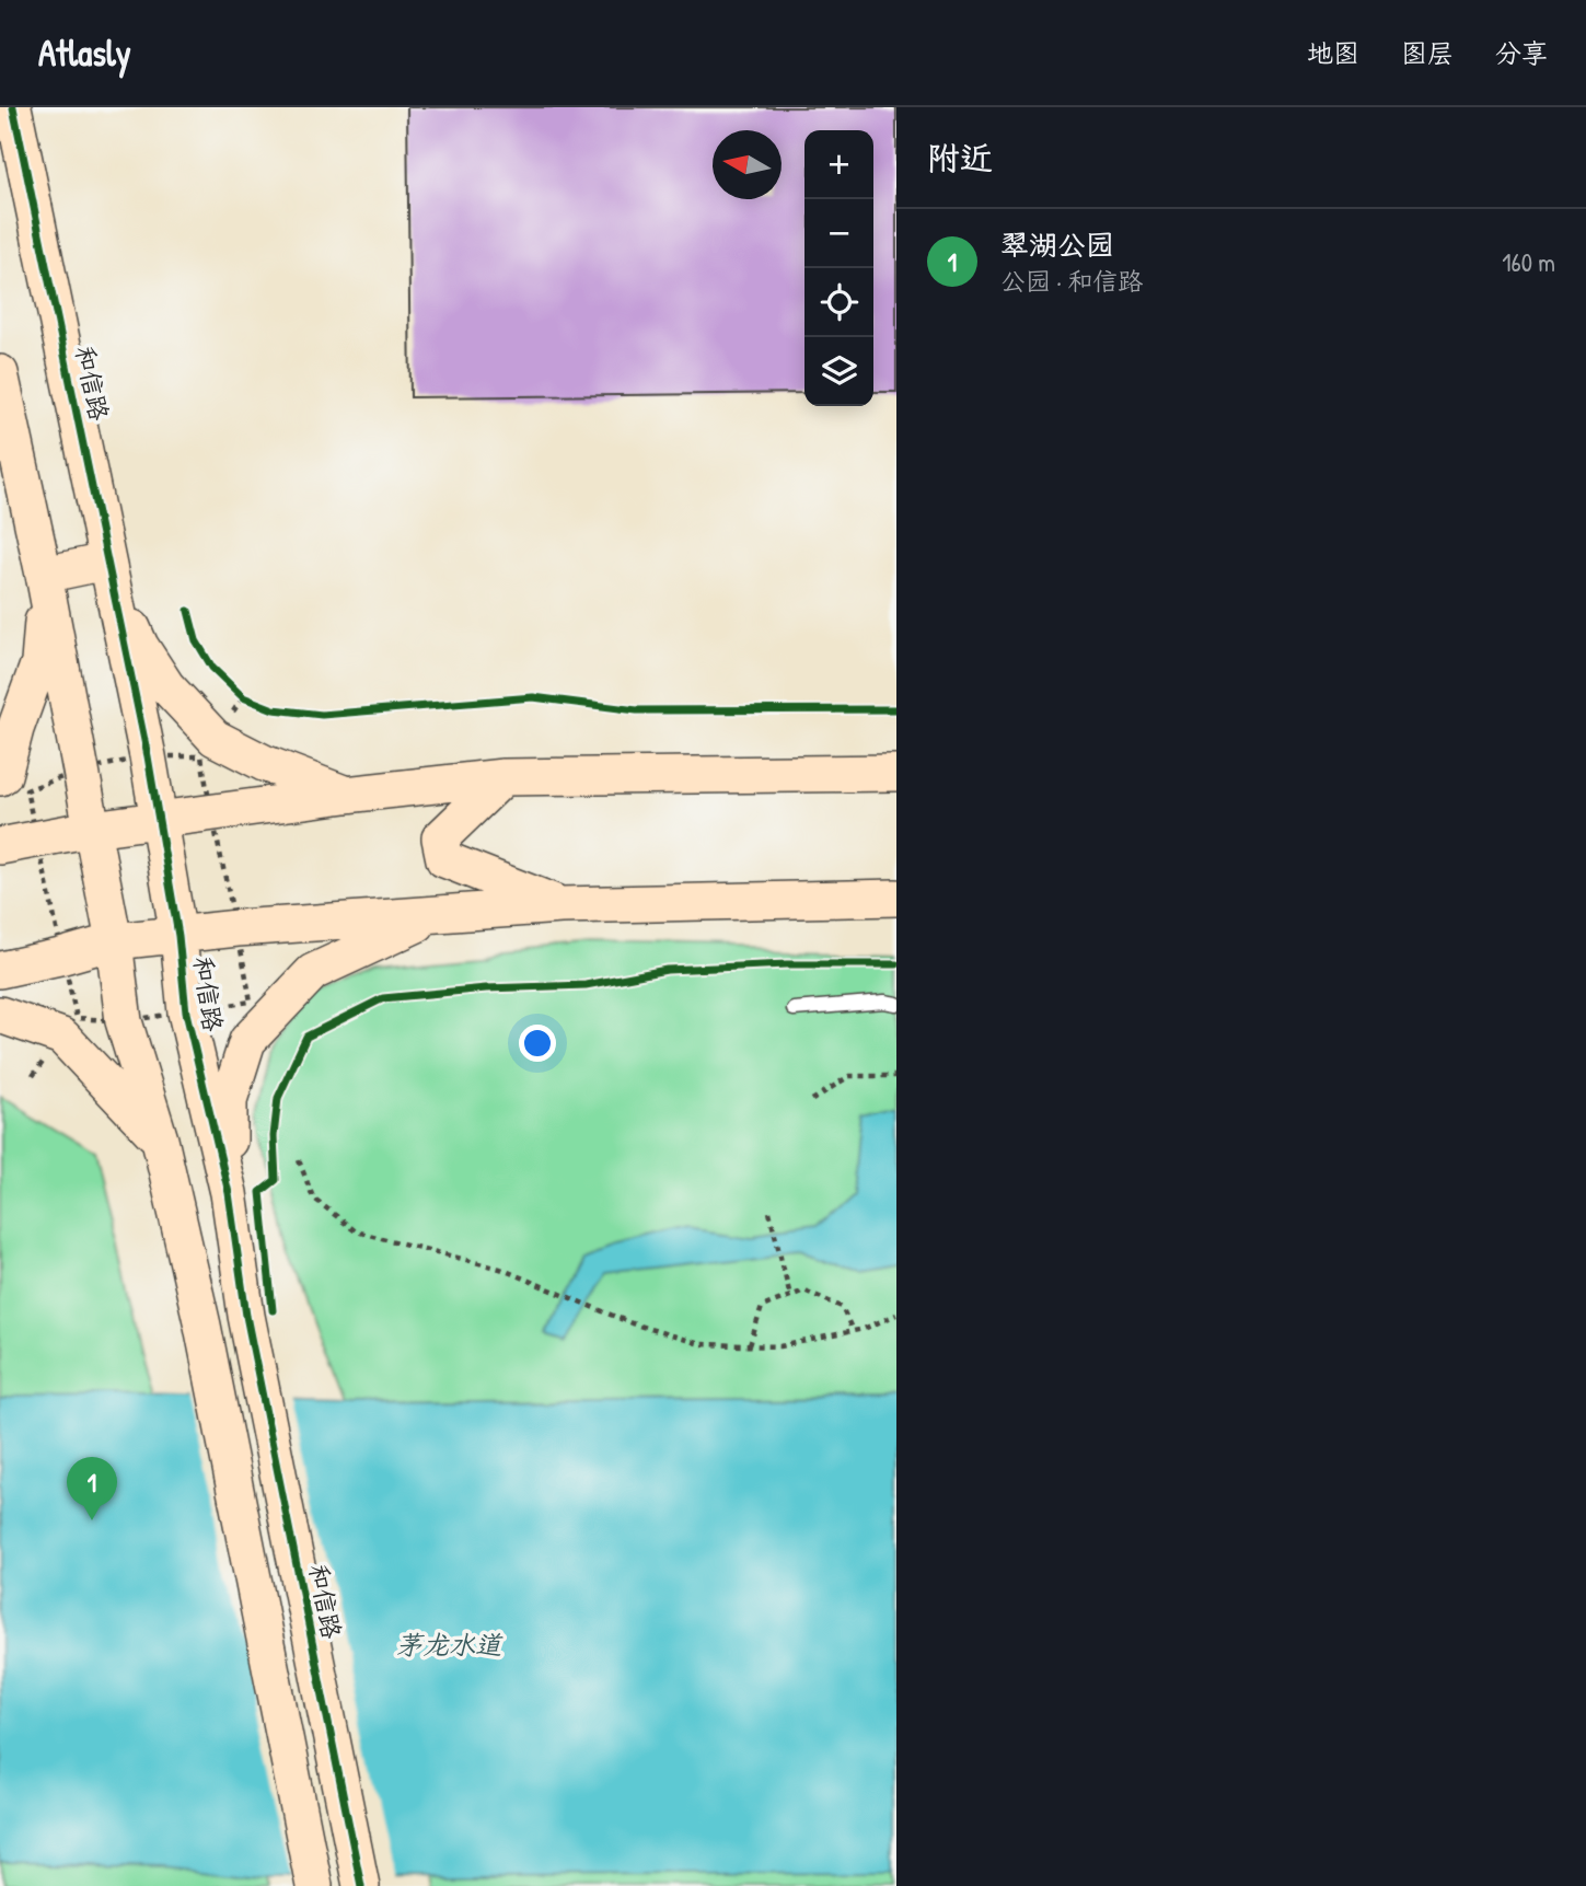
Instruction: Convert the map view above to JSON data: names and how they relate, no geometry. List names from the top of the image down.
{
  "streets": {
    "street": ["和信路"]
  },
  "water": ["茅龙水道"],
  "north": "left",
  "page": {
    "header": "Atlasly",
    "nav": ["地图", "图层", "分享"],
    "heading": "附近",
    "map_buttons": ["+", "−"],
    "list": [
      {
        "mark": "1",
        "name": "翠湖公园",
        "note": "公园 · 和信路",
        "value": "160 m"
      }
    ],
    "pins": "1"
  }
}
